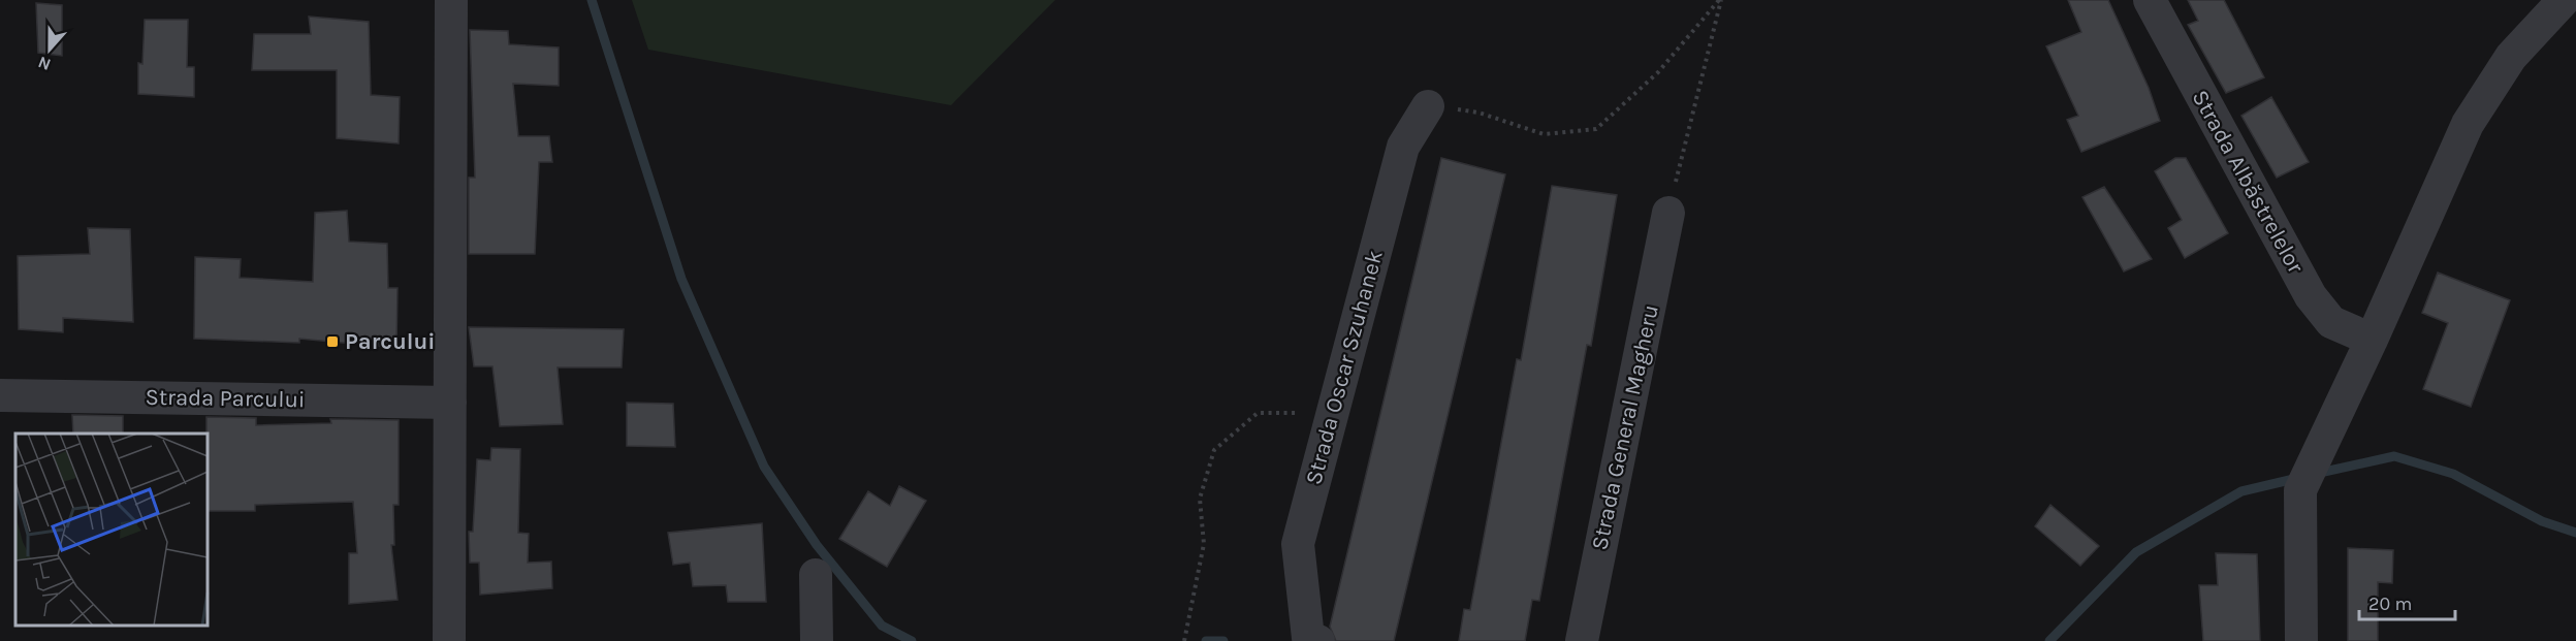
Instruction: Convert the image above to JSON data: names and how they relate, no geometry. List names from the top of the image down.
{
  "streets": {
    "street": [
      "Strada Albăstrelelor",
      "Strada Oscar Szuhanek",
      "Strada Parcului",
      "Strada General Magheru"
    ]
  },
  "places": {
    "transit": ["Parcului"]
  },
  "scale_bar": "20 m",
  "north": "bottom"
}
